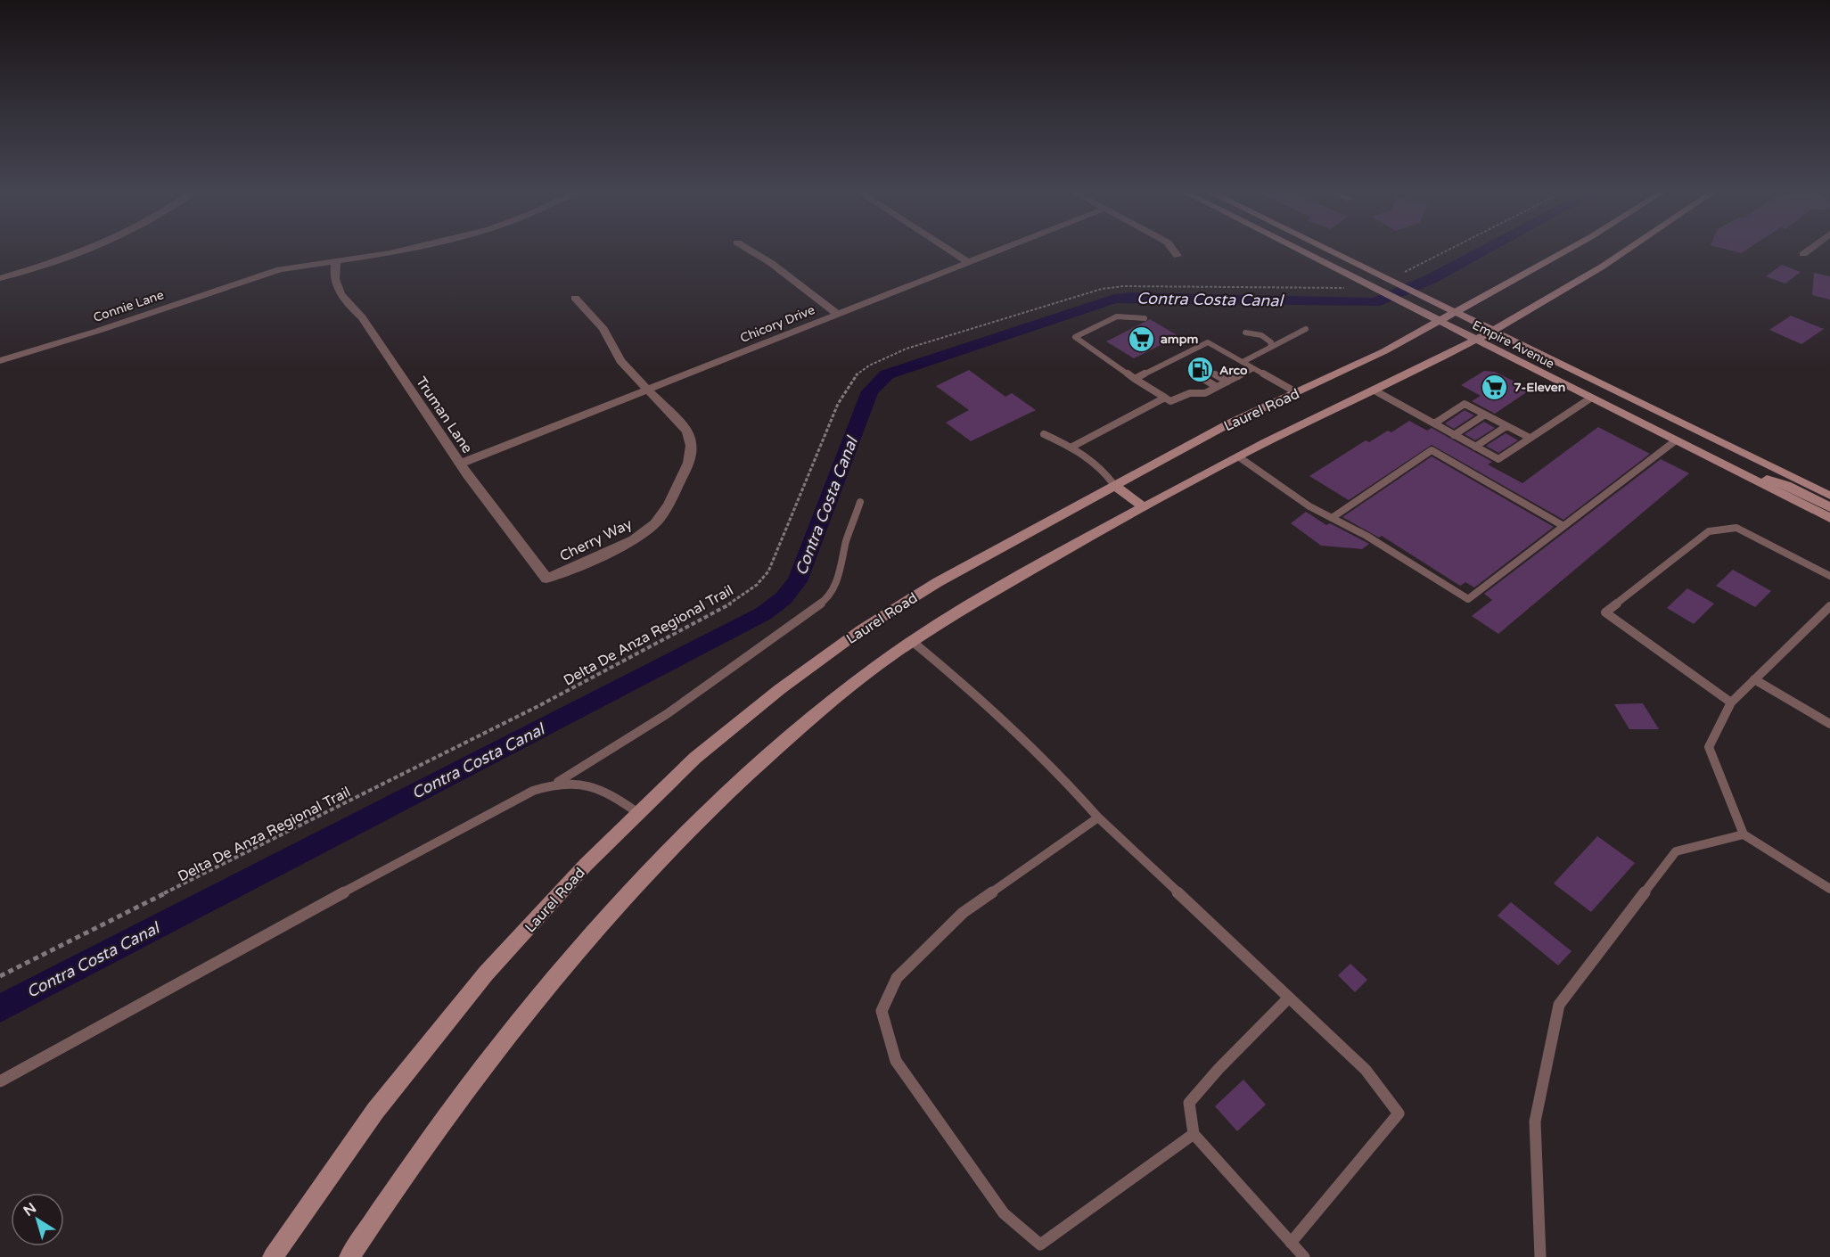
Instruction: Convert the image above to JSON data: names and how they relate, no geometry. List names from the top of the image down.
{
  "streets": {
    "main road": ["Empire Avenue", "Laurel Road"],
    "street": [
      "Connie Lane",
      "Chicory Drive",
      "Truman Lane",
      "Cherry Way"
    ],
    "path": ["Delta De Anza Regional Trail"]
  },
  "crossings": [
    ["Connie Lane", "Truman Lane"],
    ["Chicory Drive", "Truman Lane"],
    ["Chicory Drive", "Cherry Way"],
    ["Empire Avenue", "Laurel Road"],
    ["Truman Lane", "Cherry Way"]
  ],
  "water": ["Contra Costa Canal"],
  "places": {
    "supermarket": ["ampm", "7-Eleven"],
    "fuel station": ["Arco"]
  },
  "north": "top left"
}
